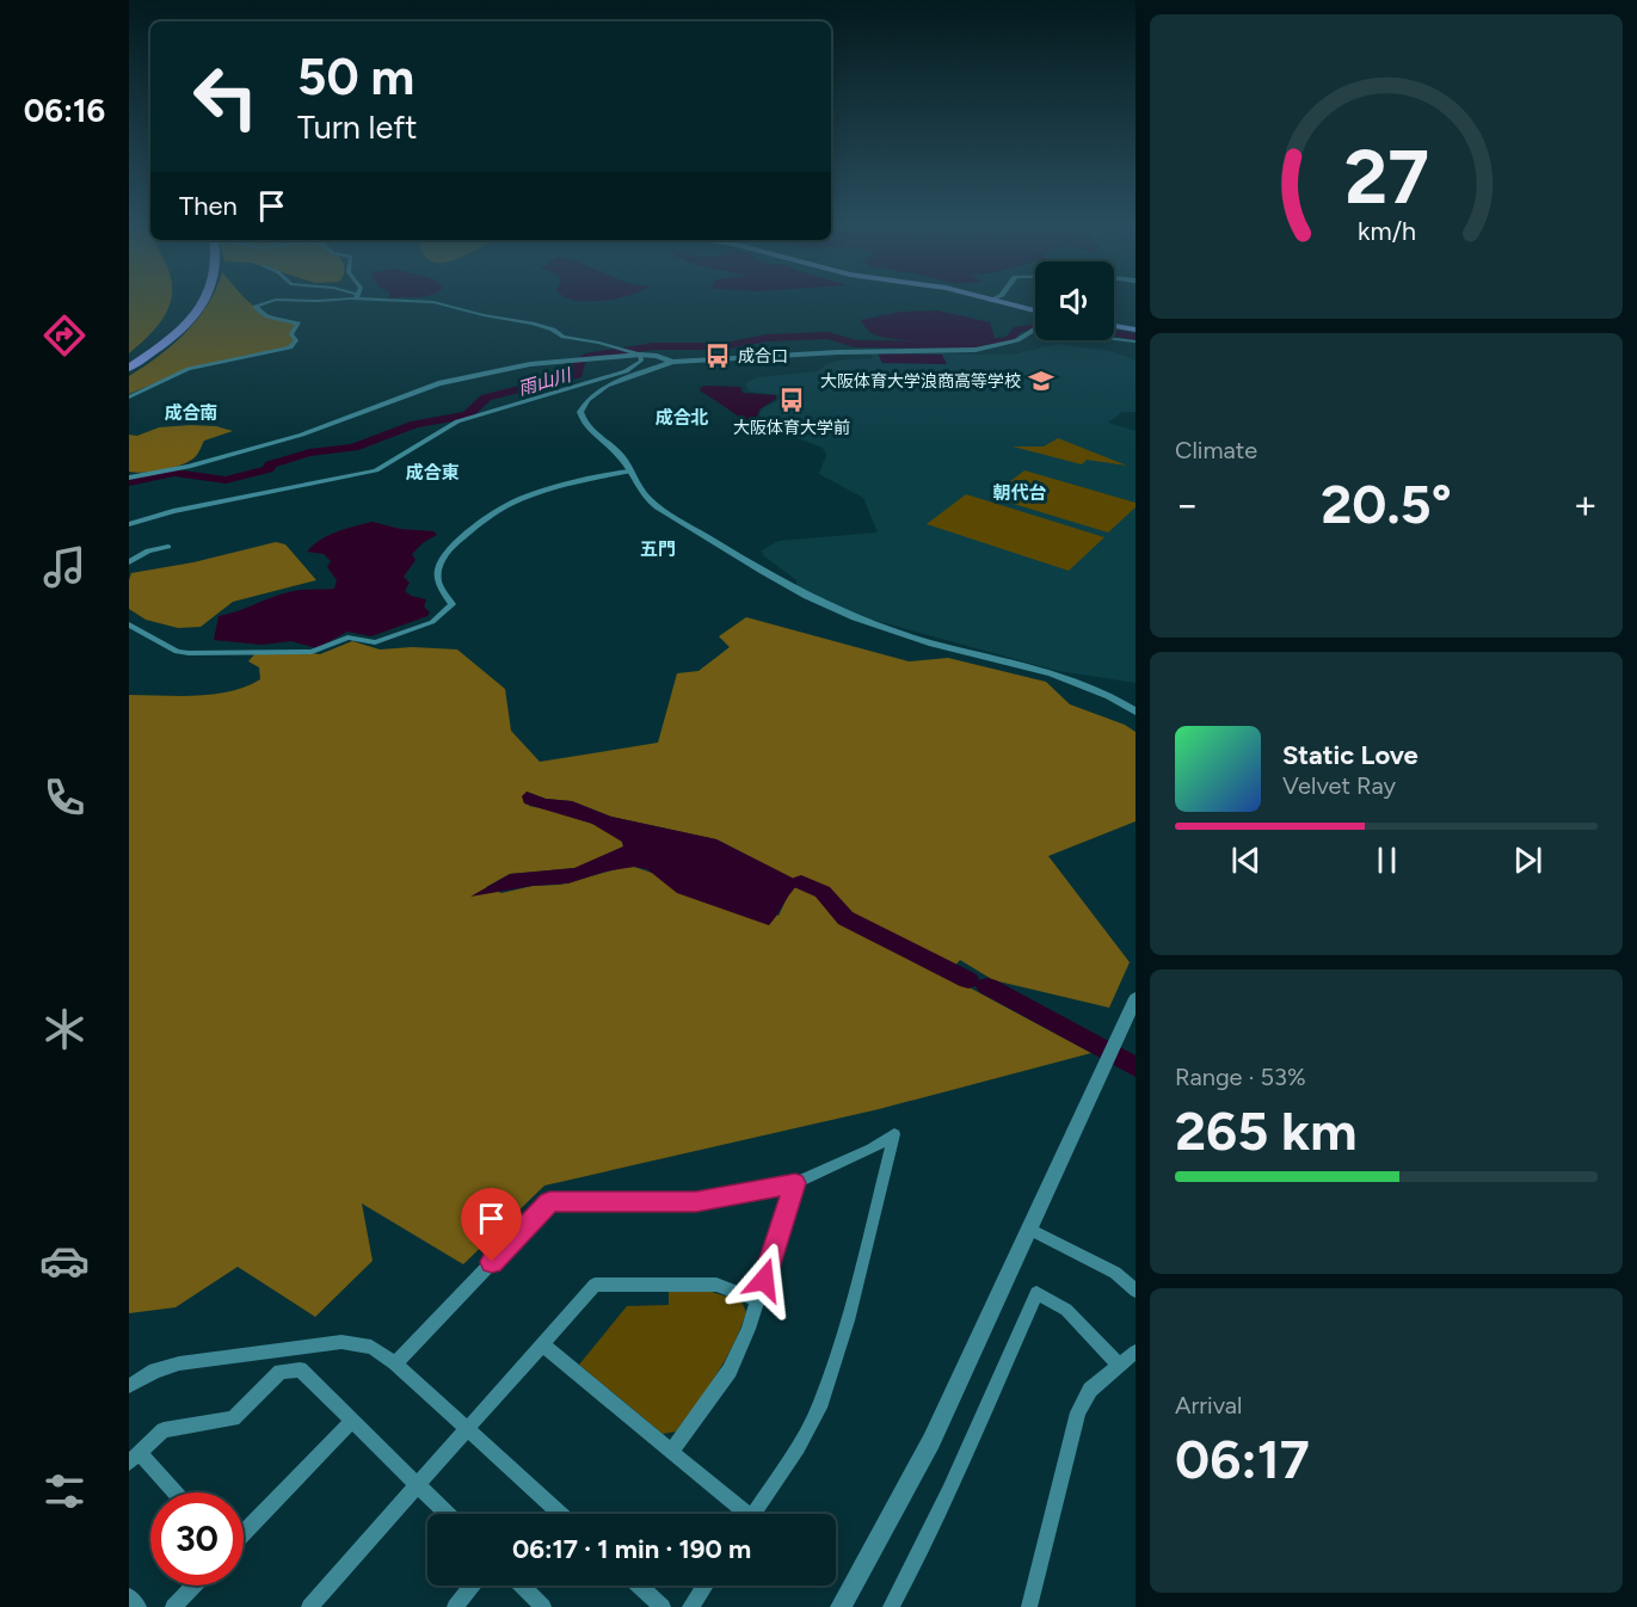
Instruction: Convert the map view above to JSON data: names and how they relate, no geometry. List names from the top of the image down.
{
  "districts": [
    "成合南",
    "成合北",
    "成合東",
    "朝代台",
    "五門"
  ],
  "water": ["雨山川"],
  "places": {
    "bus stop": ["成合口", "大阪体育大学前"],
    "school or university": ["大阪体育大学浪商高等学校"]
  },
  "page": {
    "tabs": "06:16",
    "turn": ["50 m", "Turn left"],
    "then": "Then",
    "tile": [
      "Climate",
      ["Range · 53%", "265 km"],
      ["Arrival", "06:17"]
    ],
    "heat": ["−", "20.5°", "+"],
    "song": ["Static Love", "Velvet Ray"],
    "limit": "30",
    "trip": "06:17 · 1 min · 190 m",
    "gauge": ["27", "km/h"]
  }
}
